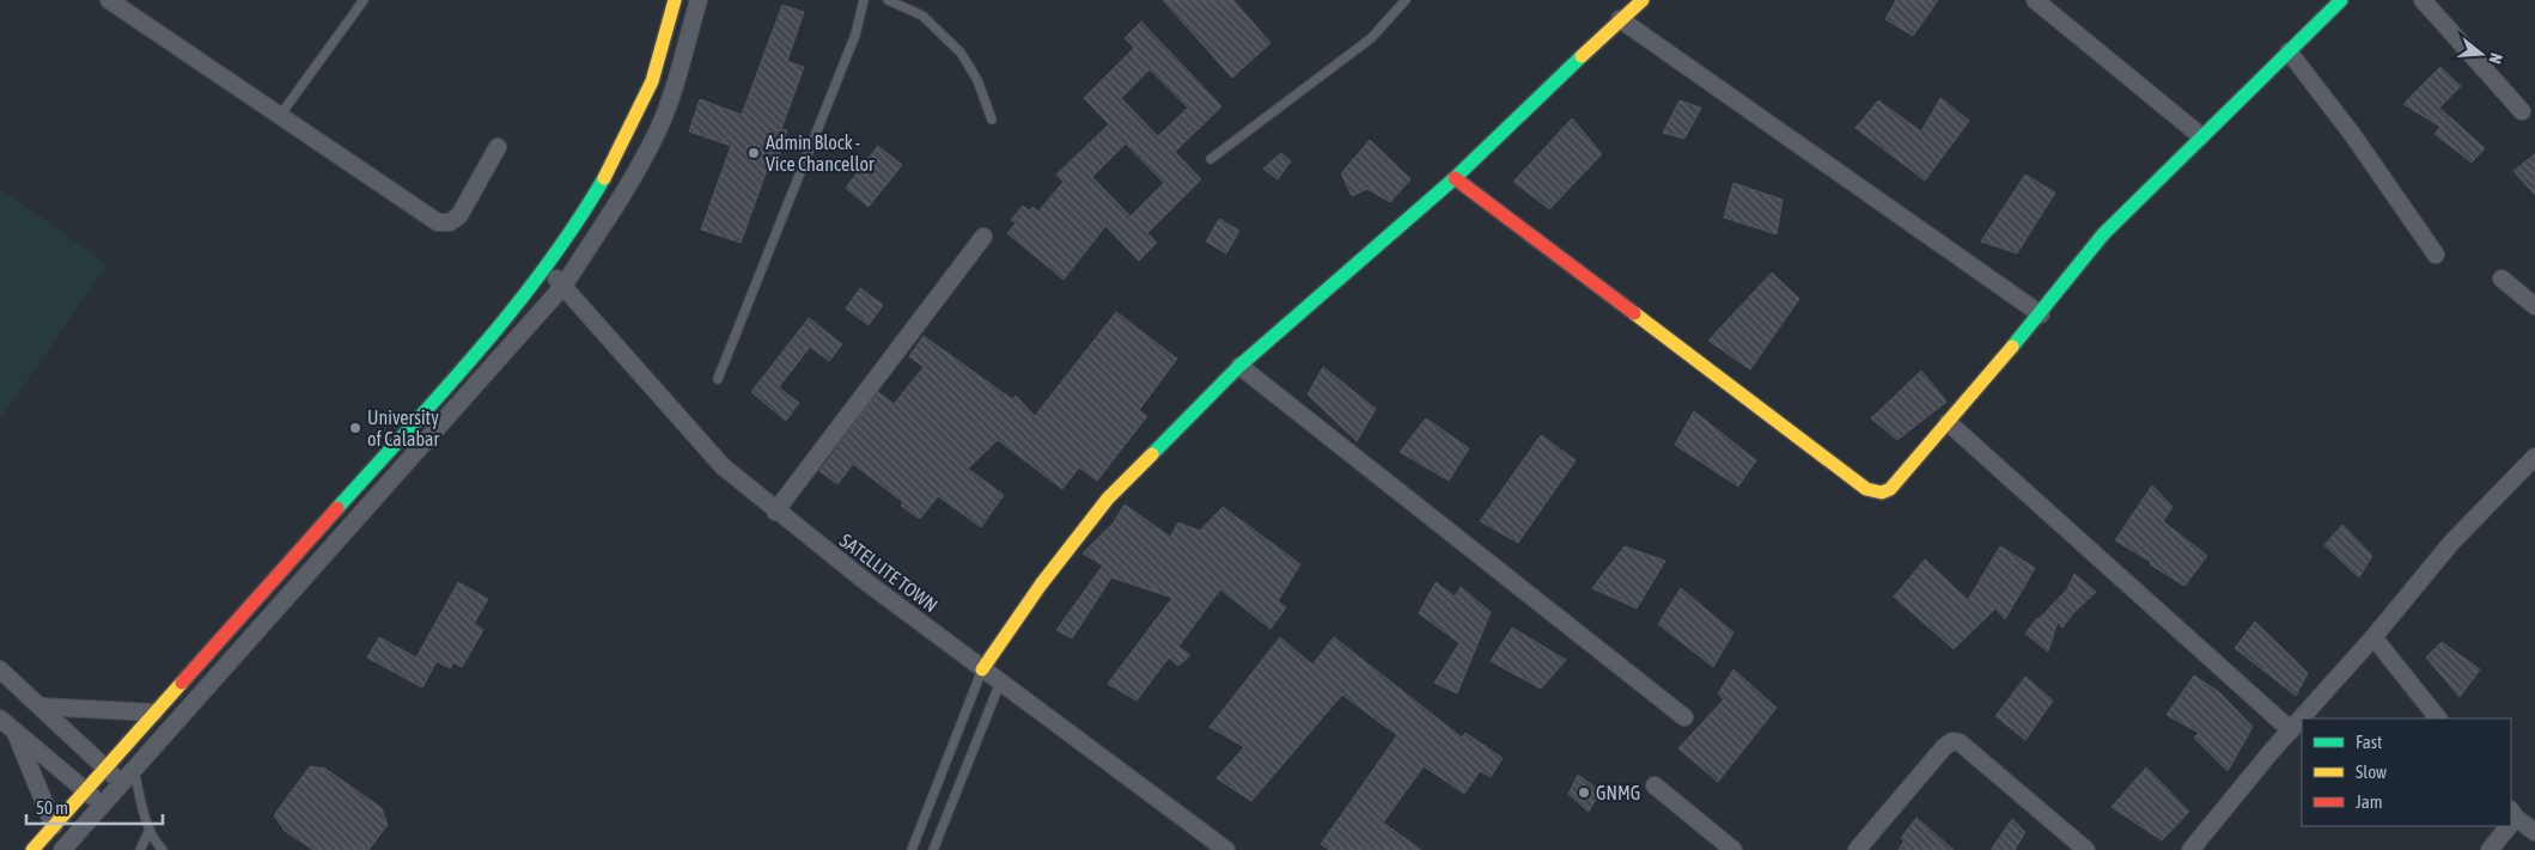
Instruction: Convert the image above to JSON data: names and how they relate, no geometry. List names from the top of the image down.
{
  "streets": {
    "street": ["SATELLITE TOWN"]
  },
  "places": ["Admin Block - Vice Chancellor", "University of Calabar", "GNMG"],
  "legend": ["Fast", "Slow", "Jam"],
  "scale_bar": "50 m",
  "north": "right"
}
